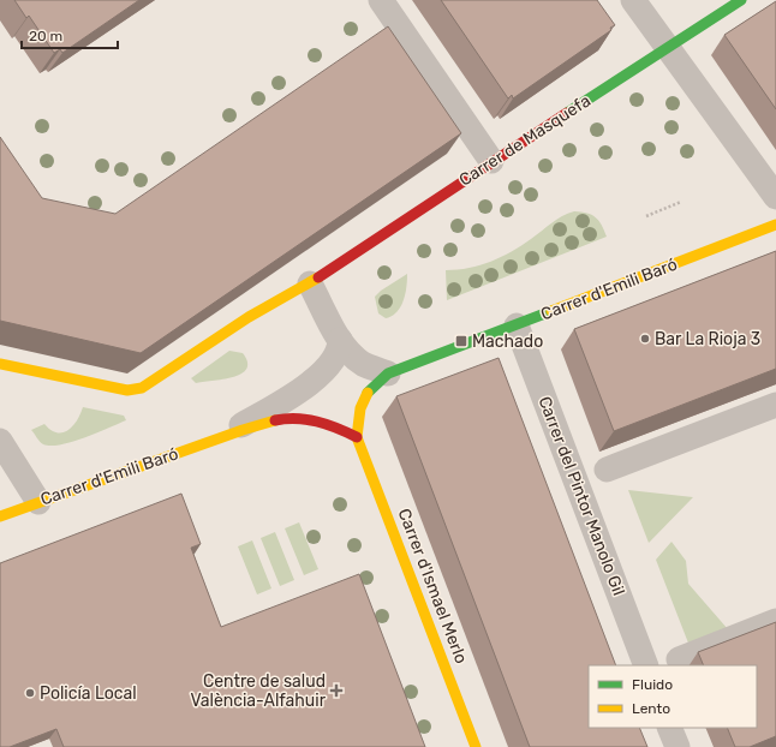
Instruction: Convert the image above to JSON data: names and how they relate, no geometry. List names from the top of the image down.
{
  "streets": {
    "street": [
      "Carrer de Masquefa",
      "Carrer d'Emili Baró",
      "Carrer del Pintor Manolo Gil",
      "Carrer d'Ismael Merlo"
    ]
  },
  "crossings": [
    ["Carrer d'Emili Baró", "Carrer del Pintor Manolo Gil"],
    ["Carrer d'Emili Baró", "Carrer d'Ismael Merlo"]
  ],
  "places": {
    "other": ["Bar La Rioja 3", "Policía Local"],
    "transit": ["Machado"],
    "health": ["Centre de salud València-Alfahuir"]
  },
  "legend": ["Fluido", "Lento"],
  "scale_bar": "20 m"
}
